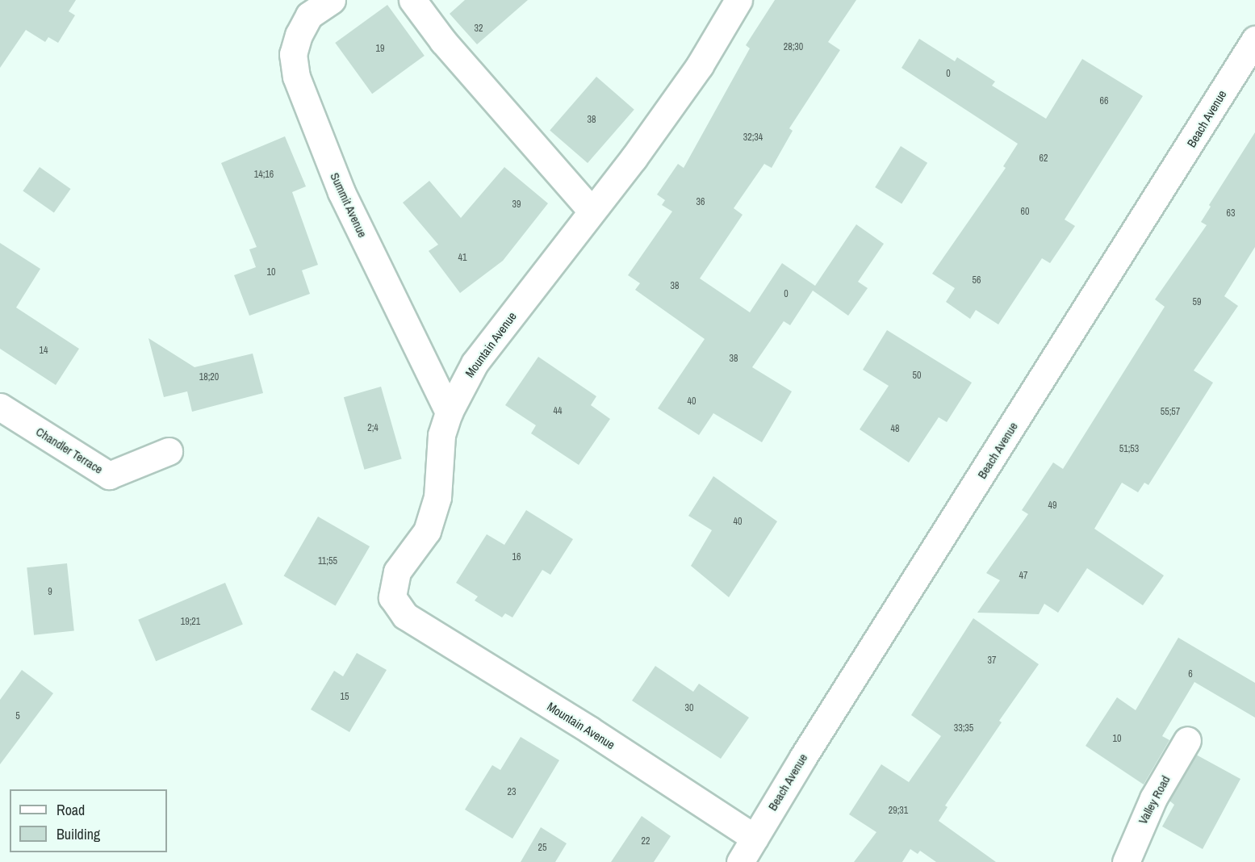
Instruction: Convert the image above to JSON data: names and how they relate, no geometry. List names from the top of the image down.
{
  "streets": {
    "street": [
      "Beach Avenue",
      "Summit Avenue",
      "Mountain Avenue",
      "Chandler Terrace",
      "Valley Road"
    ]
  },
  "crossings": [
    ["Beach Avenue", "Mountain Avenue"],
    ["Summit Avenue", "Mountain Avenue"]
  ],
  "house_numbers": [
    "32",
    "28;30",
    "19",
    "0",
    "66",
    "38",
    "32;34",
    "62",
    "14;16",
    "36",
    "39",
    "60",
    "63",
    "41",
    "10",
    "56",
    "38",
    "0",
    "59",
    "14",
    "38",
    "50",
    "18;20",
    "40",
    "44",
    "55;57",
    "2;4",
    "48",
    "51;53",
    "49",
    "40",
    "16",
    "11;55",
    "47",
    "9",
    "19;21",
    "37",
    "6",
    "15",
    "30",
    "5",
    "33;35",
    "10",
    "23",
    "29;31",
    "22",
    "25"
  ],
  "legend": ["Road", "Building"]
}
